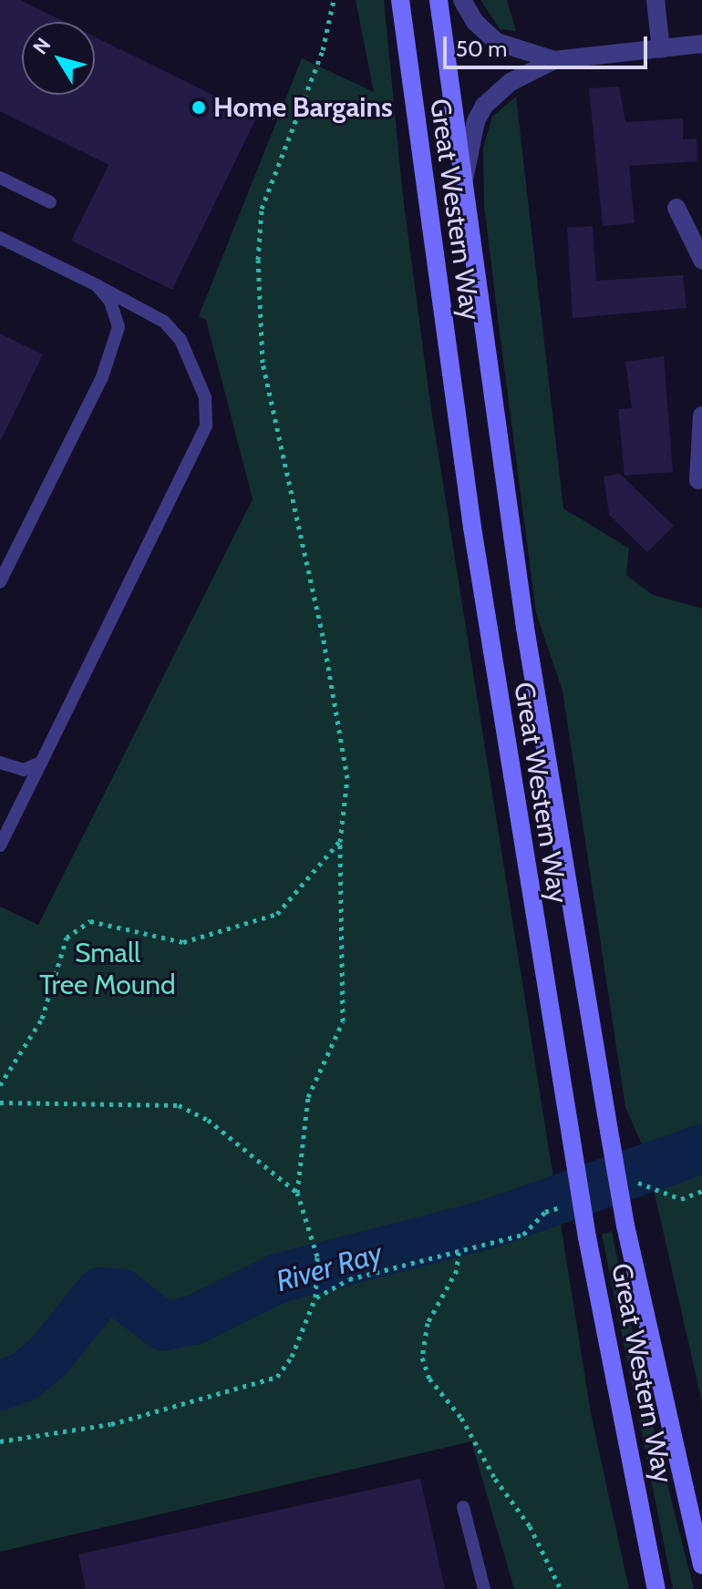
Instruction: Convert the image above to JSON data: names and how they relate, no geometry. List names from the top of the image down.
{
  "streets": {
    "main road": ["Great Western Way"]
  },
  "water": ["River Ray"],
  "parks": ["Small Tree Mound"],
  "places": ["Home Bargains"],
  "scale_bar": "50 m",
  "north": "top left"
}
